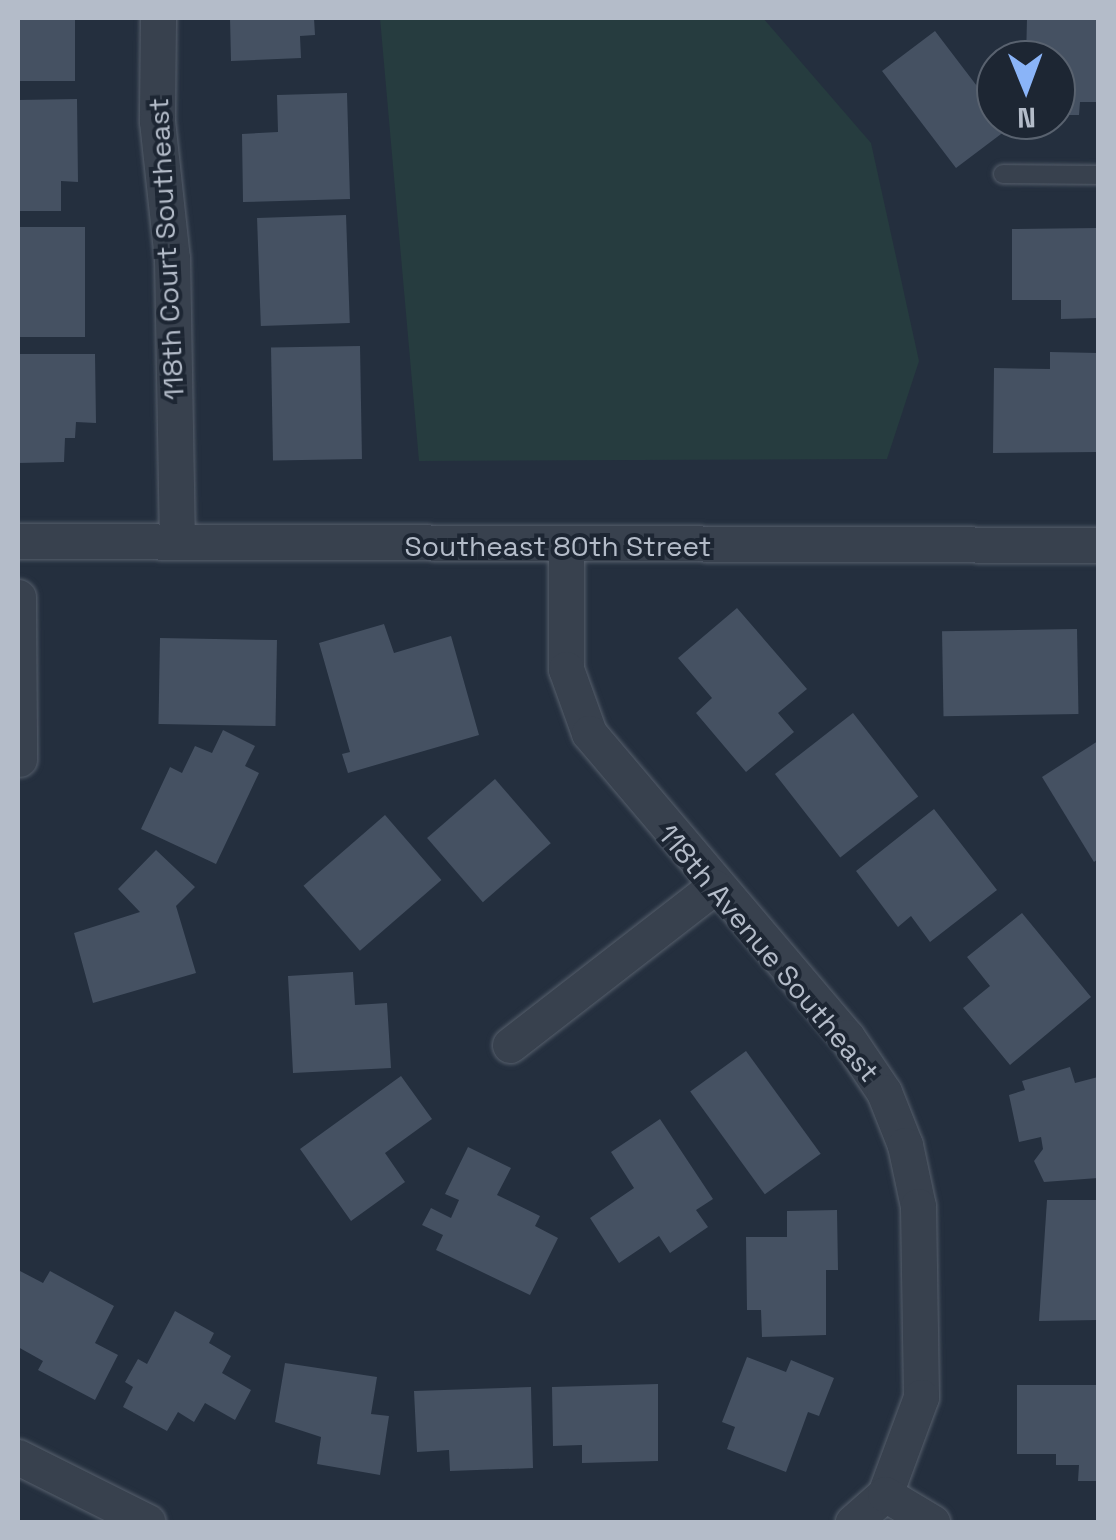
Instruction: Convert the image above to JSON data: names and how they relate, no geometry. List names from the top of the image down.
{
  "streets": {
    "street": ["118th Court Southeast", "Southeast 80th Street", "118th Avenue Southeast"]
  },
  "crossings": [
    ["118th Court Southeast", "Southeast 80th Street"],
    ["Southeast 80th Street", "118th Avenue Southeast"]
  ],
  "north": "bottom"
}
